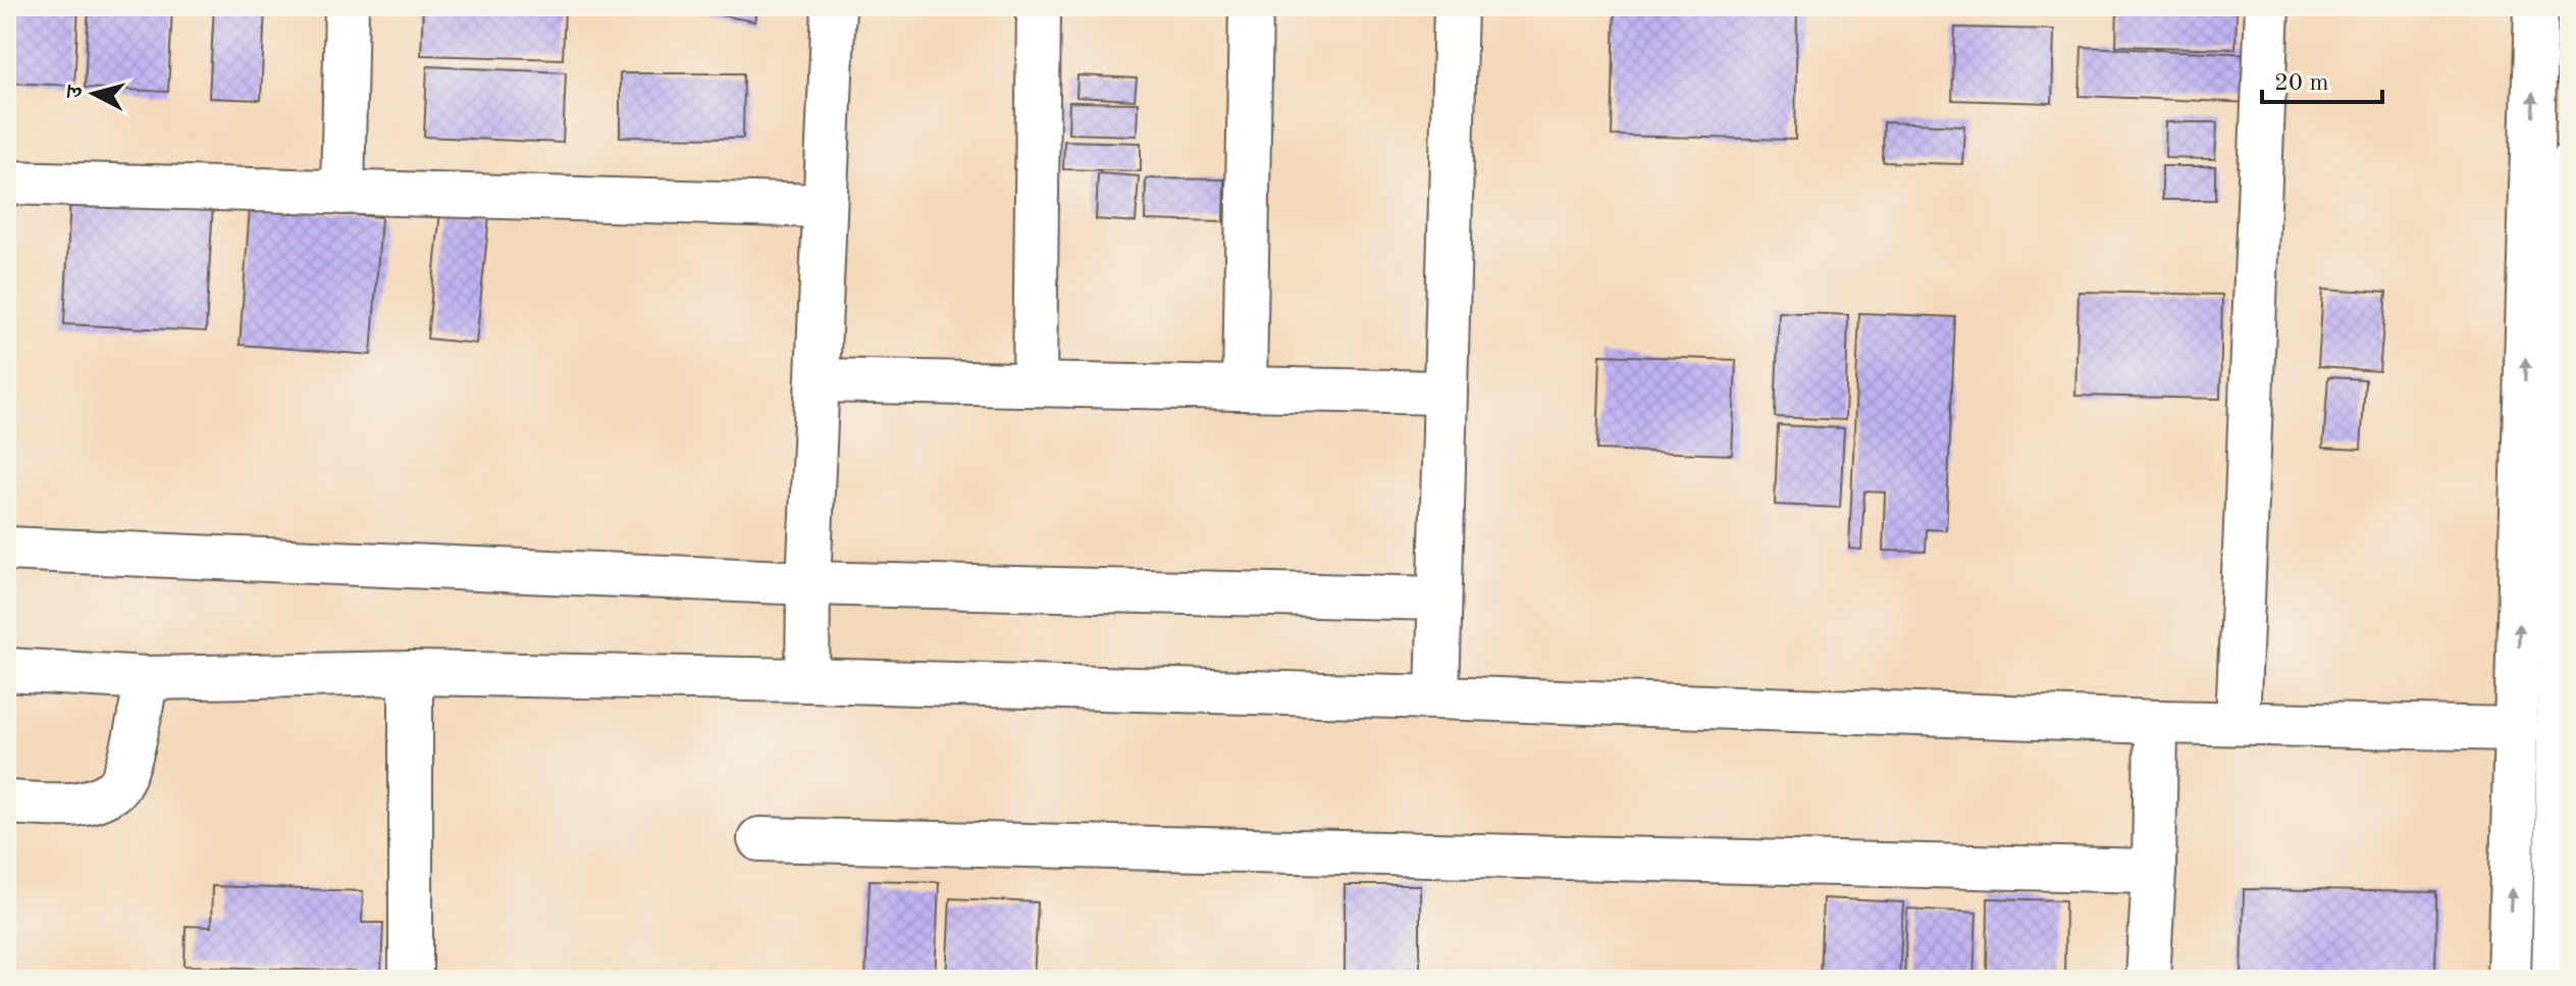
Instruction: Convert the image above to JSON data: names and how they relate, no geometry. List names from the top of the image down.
{
  "scale_bar": "20 m",
  "north": "left"
}
